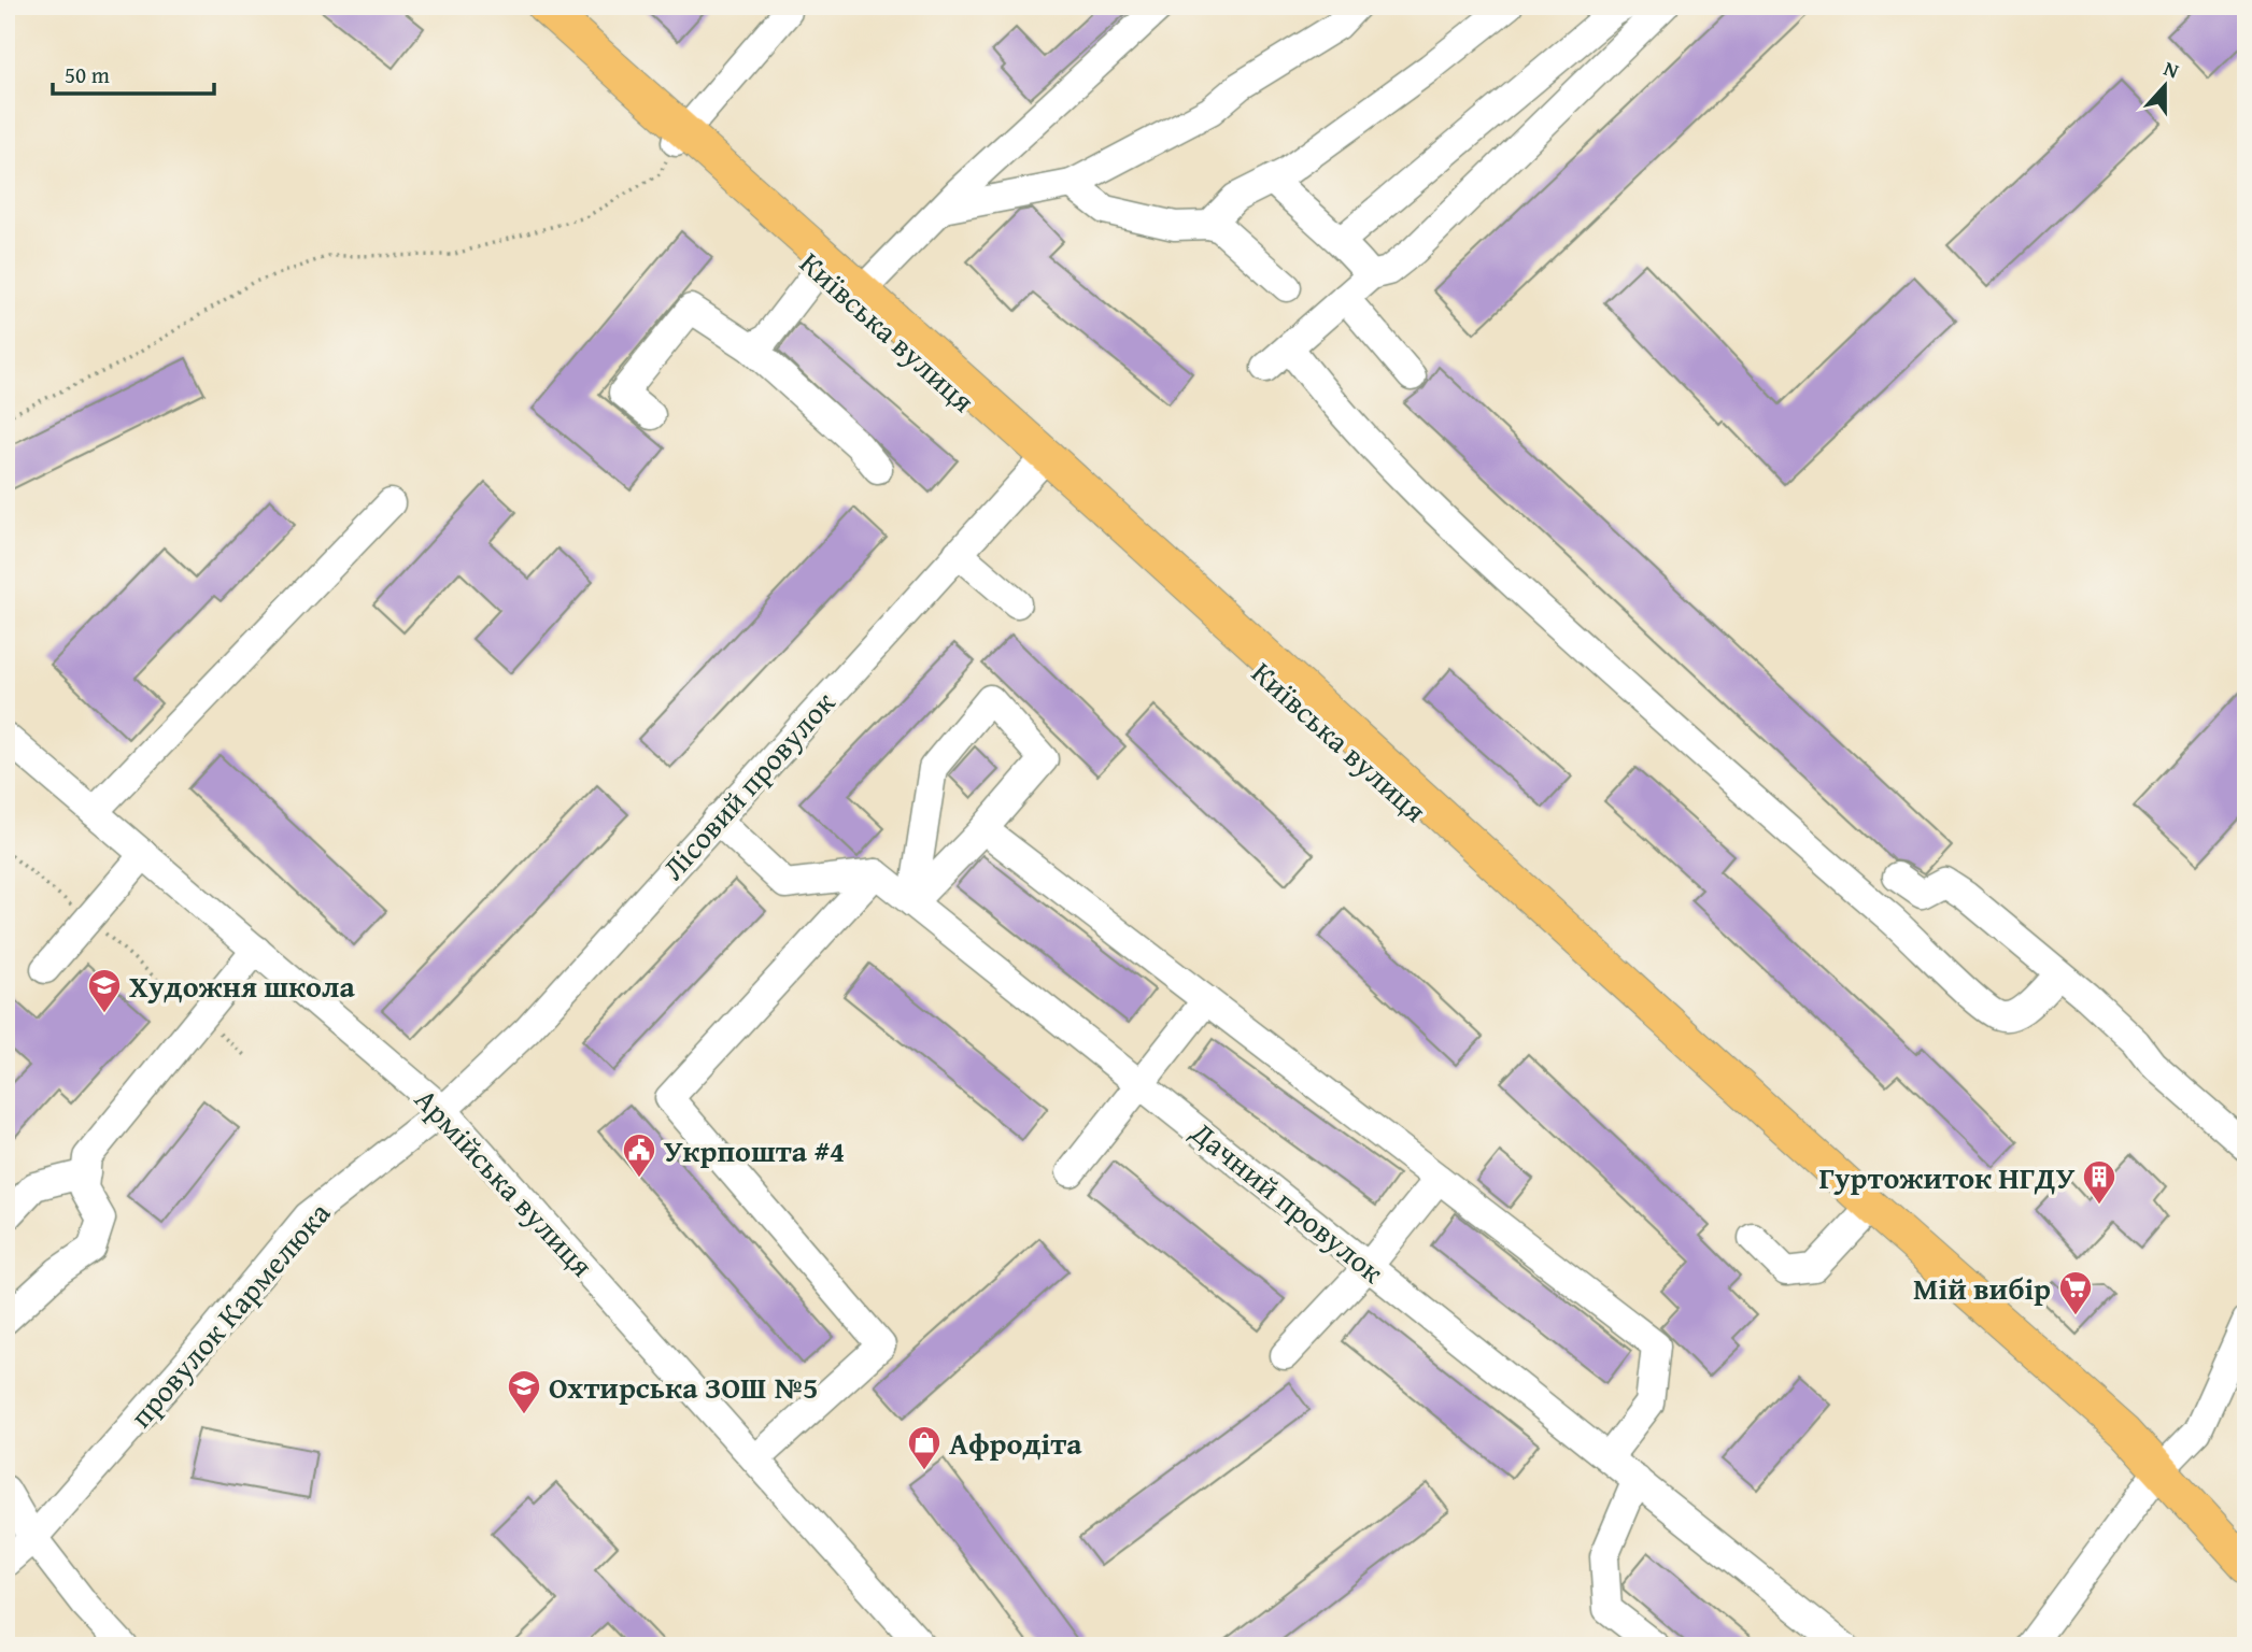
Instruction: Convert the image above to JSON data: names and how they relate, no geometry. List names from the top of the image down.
{
  "streets": {
    "main road": ["Київська вулиця"],
    "street": [
      "Лісовий провулок",
      "Армійська вулиця",
      "Дачний провулок",
      "провулок Кармелюка"
    ]
  },
  "crossings": [
    ["Київська вулиця", "Лісовий провулок"],
    ["Лісовий провулок", "Армійська вулиця"],
    ["Лісовий провулок", "провулок Кармелюка"],
    ["Армійська вулиця", "провулок Кармелюка"]
  ],
  "places": {
    "school or university": ["Художня школа", "Охтирська ЗОШ №5"],
    "public building": ["Укрпошта #4"],
    "building": ["Гуртожиток НГДУ"],
    "supermarket": ["Мій вибір"],
    "shop": ["Афродіта"]
  },
  "scale_bar": "50 m",
  "north": "top"
}
